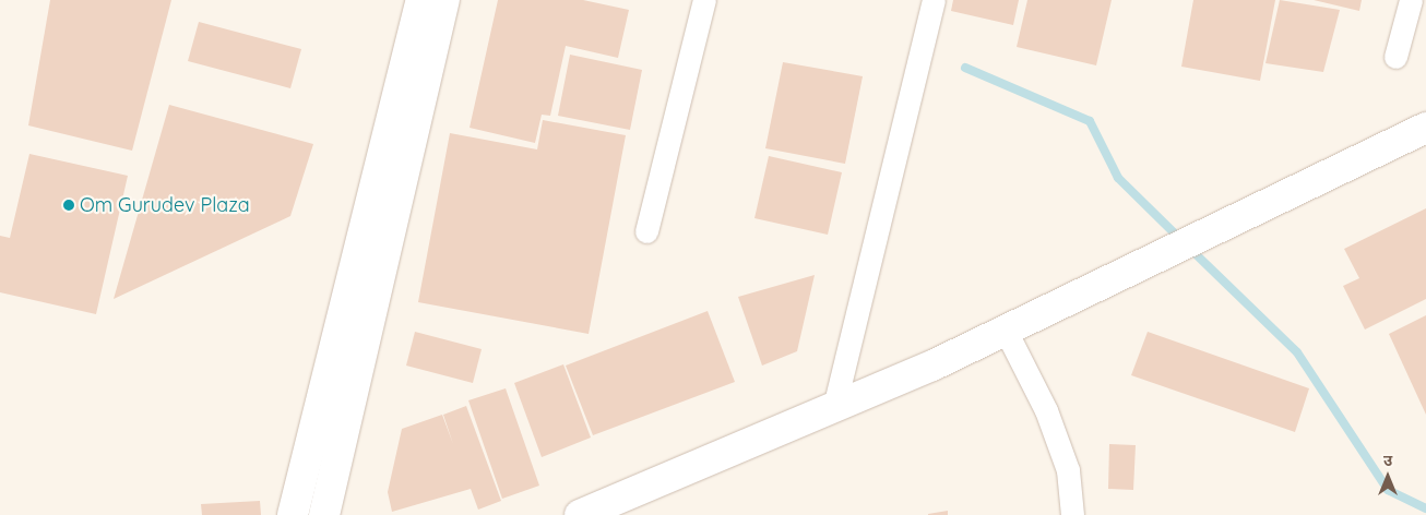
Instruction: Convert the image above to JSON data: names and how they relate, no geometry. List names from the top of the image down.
{
  "places": ["Om Gurudev Plaza"],
  "north": "top"
}
